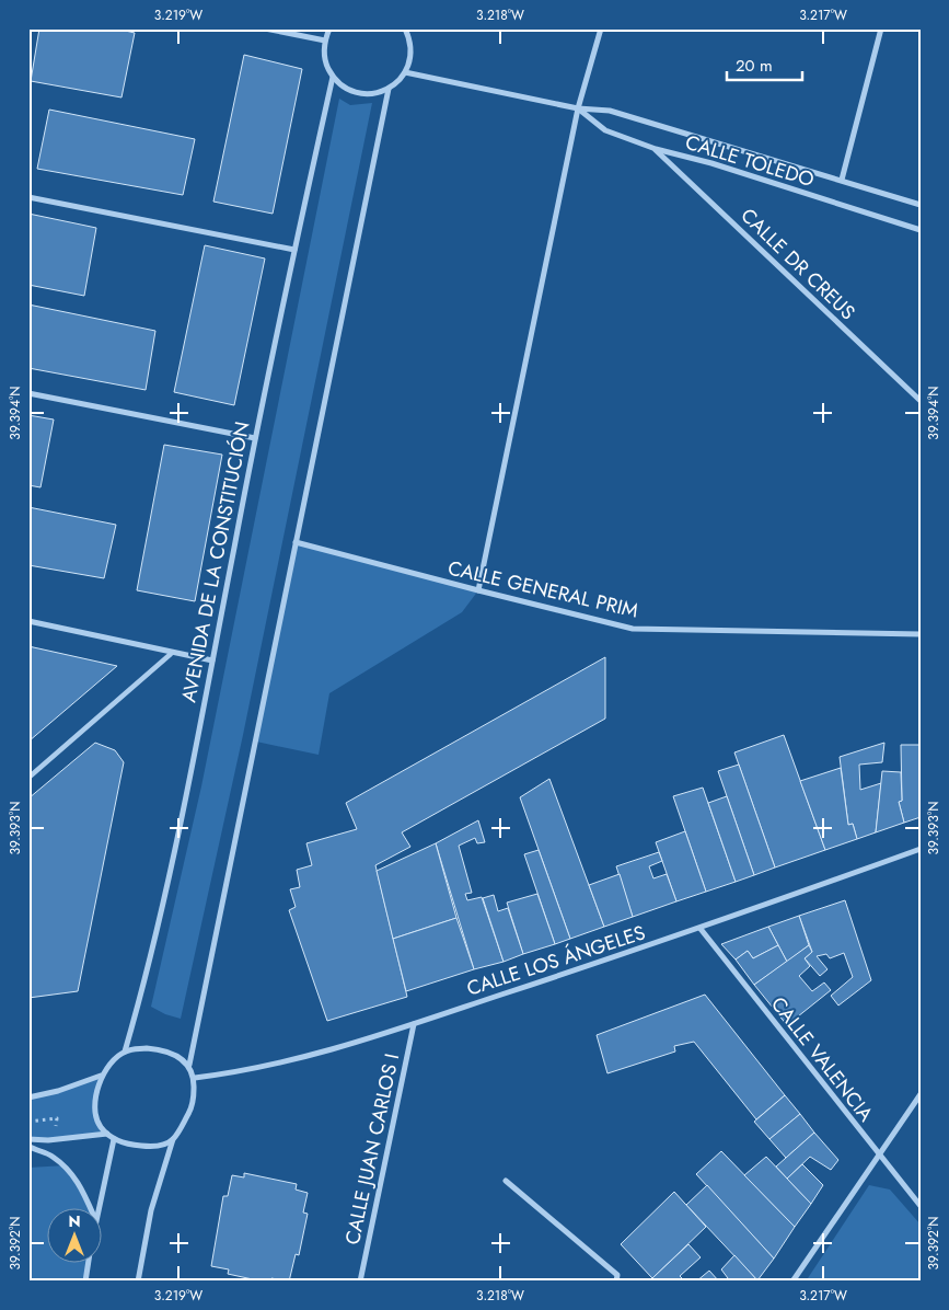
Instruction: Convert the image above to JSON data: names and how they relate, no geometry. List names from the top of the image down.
{
  "streets": {
    "street": [
      "CALLE TOLEDO",
      "CALLE DR CREUS",
      "AVENIDA DE LA CONSTITUCIÓN",
      "CALLE GENERAL PRIM",
      "CALLE LOS ÁNGELES",
      "CALLE VALENCIA",
      "CALLE JUAN CARLOS I"
    ]
  },
  "crossings": [
    ["CALLE TOLEDO", "CALLE DR CREUS"],
    ["AVENIDA DE LA CONSTITUCIÓN", "CALLE LOS ÁNGELES"],
    ["CALLE LOS ÁNGELES", "CALLE VALENCIA"],
    ["CALLE LOS ÁNGELES", "CALLE JUAN CARLOS I"]
  ],
  "scale_bar": "20 m",
  "north": "top",
  "coordinates": [
    "3.219°W",
    "3.218°W",
    "3.217°W",
    "39.394°N",
    "39.393°N",
    "39.392°N"
  ]
}
